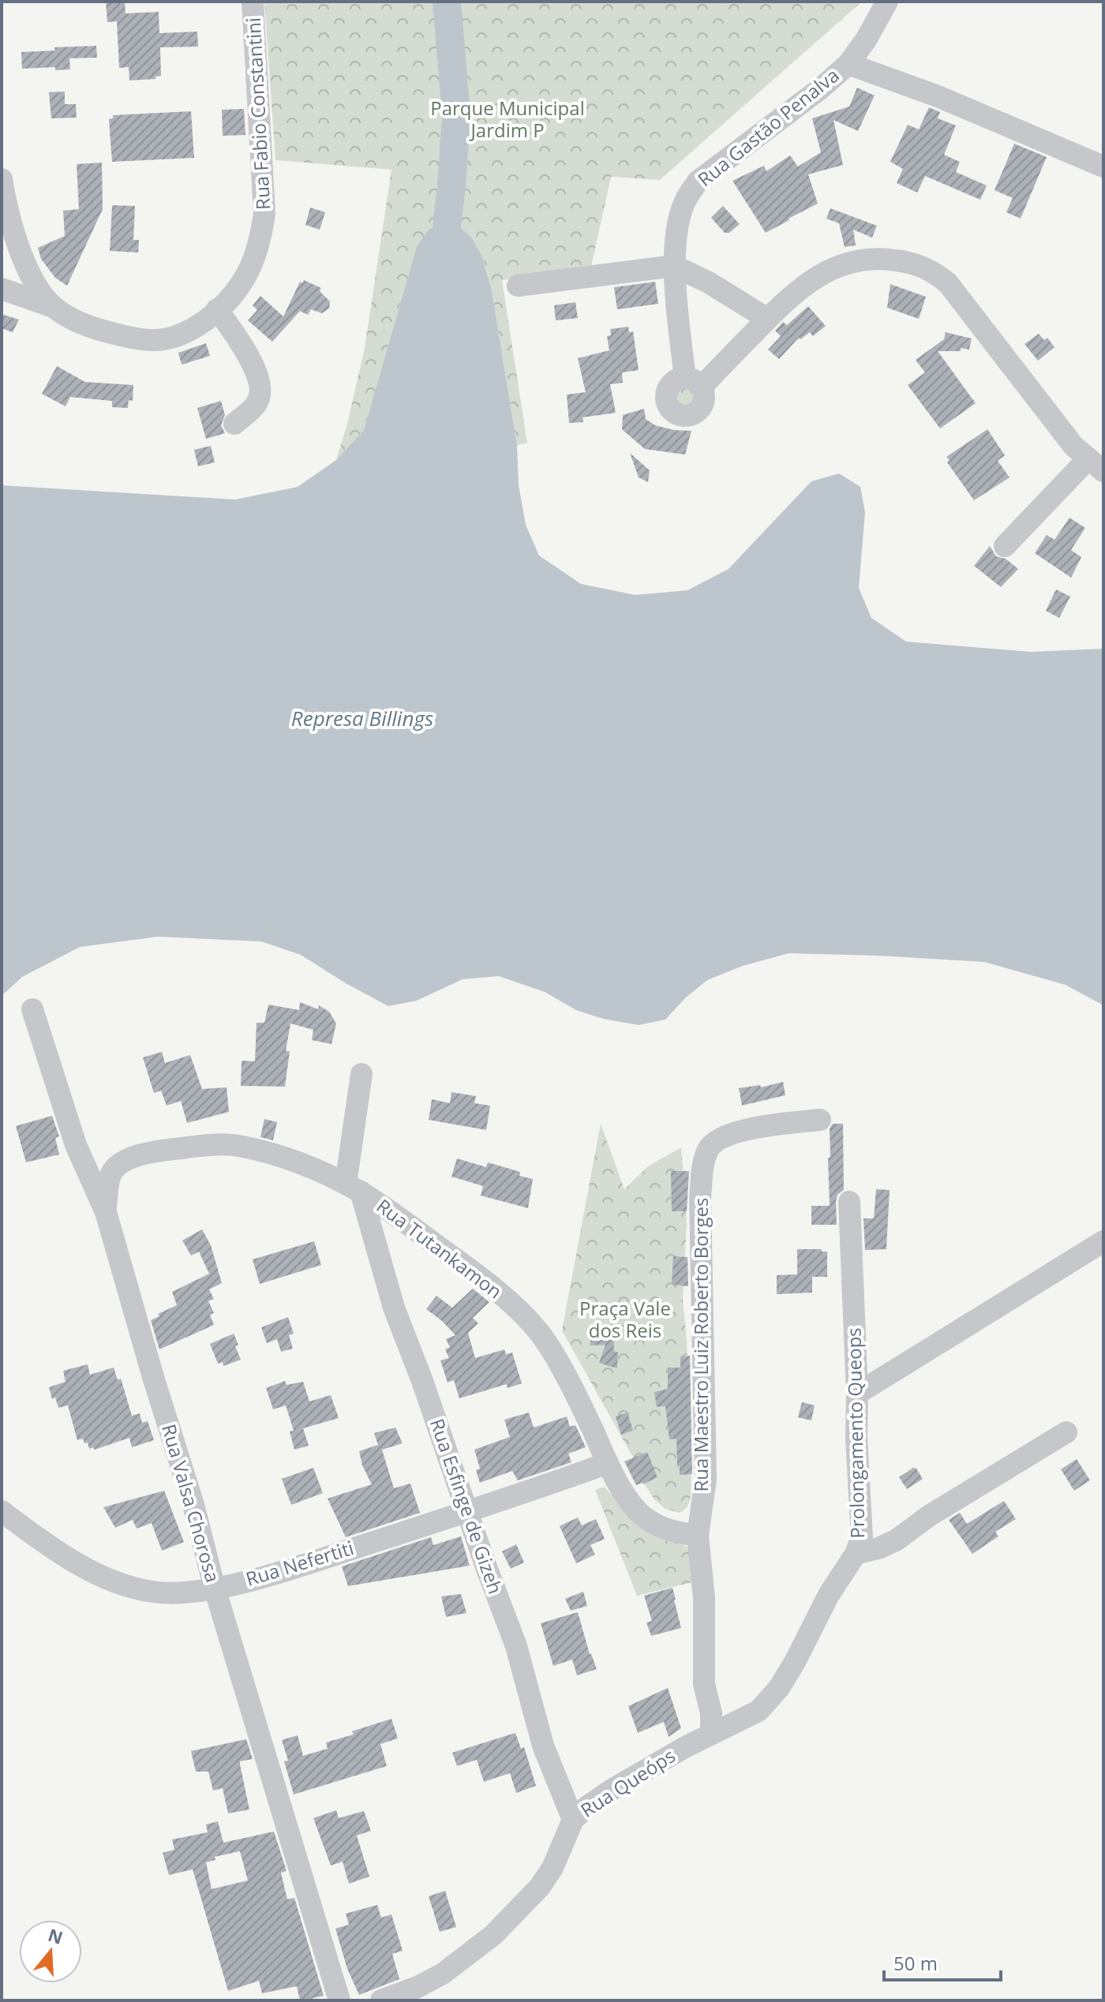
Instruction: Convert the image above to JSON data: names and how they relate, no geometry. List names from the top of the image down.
{
  "streets": {
    "street": [
      "Rua Fabio Constantini",
      "Rua Gastão Penalva",
      "Rua Tutankamon",
      "Rua Maestro Luiz Roberto Borges",
      "Prolongamento Queops",
      "Rua Valsa Chorosa",
      "Rua Esfinge de Gizeh",
      "Rua Nefertiti",
      "Rua Queóps"
    ]
  },
  "crossings": [
    ["Rua Tutankamon", "Rua Maestro Luiz Roberto Borges"],
    ["Rua Tutankamon", "Rua Valsa Chorosa"],
    ["Rua Tutankamon", "Rua Esfinge de Gizeh"],
    ["Rua Tutankamon", "Rua Nefertiti"],
    ["Rua Maestro Luiz Roberto Borges", "Rua Queóps"],
    ["Prolongamento Queops", "Rua Queóps"],
    ["Rua Valsa Chorosa", "Rua Nefertiti"],
    ["Rua Esfinge de Gizeh", "Rua Nefertiti"],
    ["Rua Esfinge de Gizeh", "Rua Queóps"]
  ],
  "water": ["Represa Billings"],
  "parks": ["Parque Municipal Jardim P", "Praça Vale dos Reis"],
  "scale_bar": "50 m",
  "north": "top"
}
